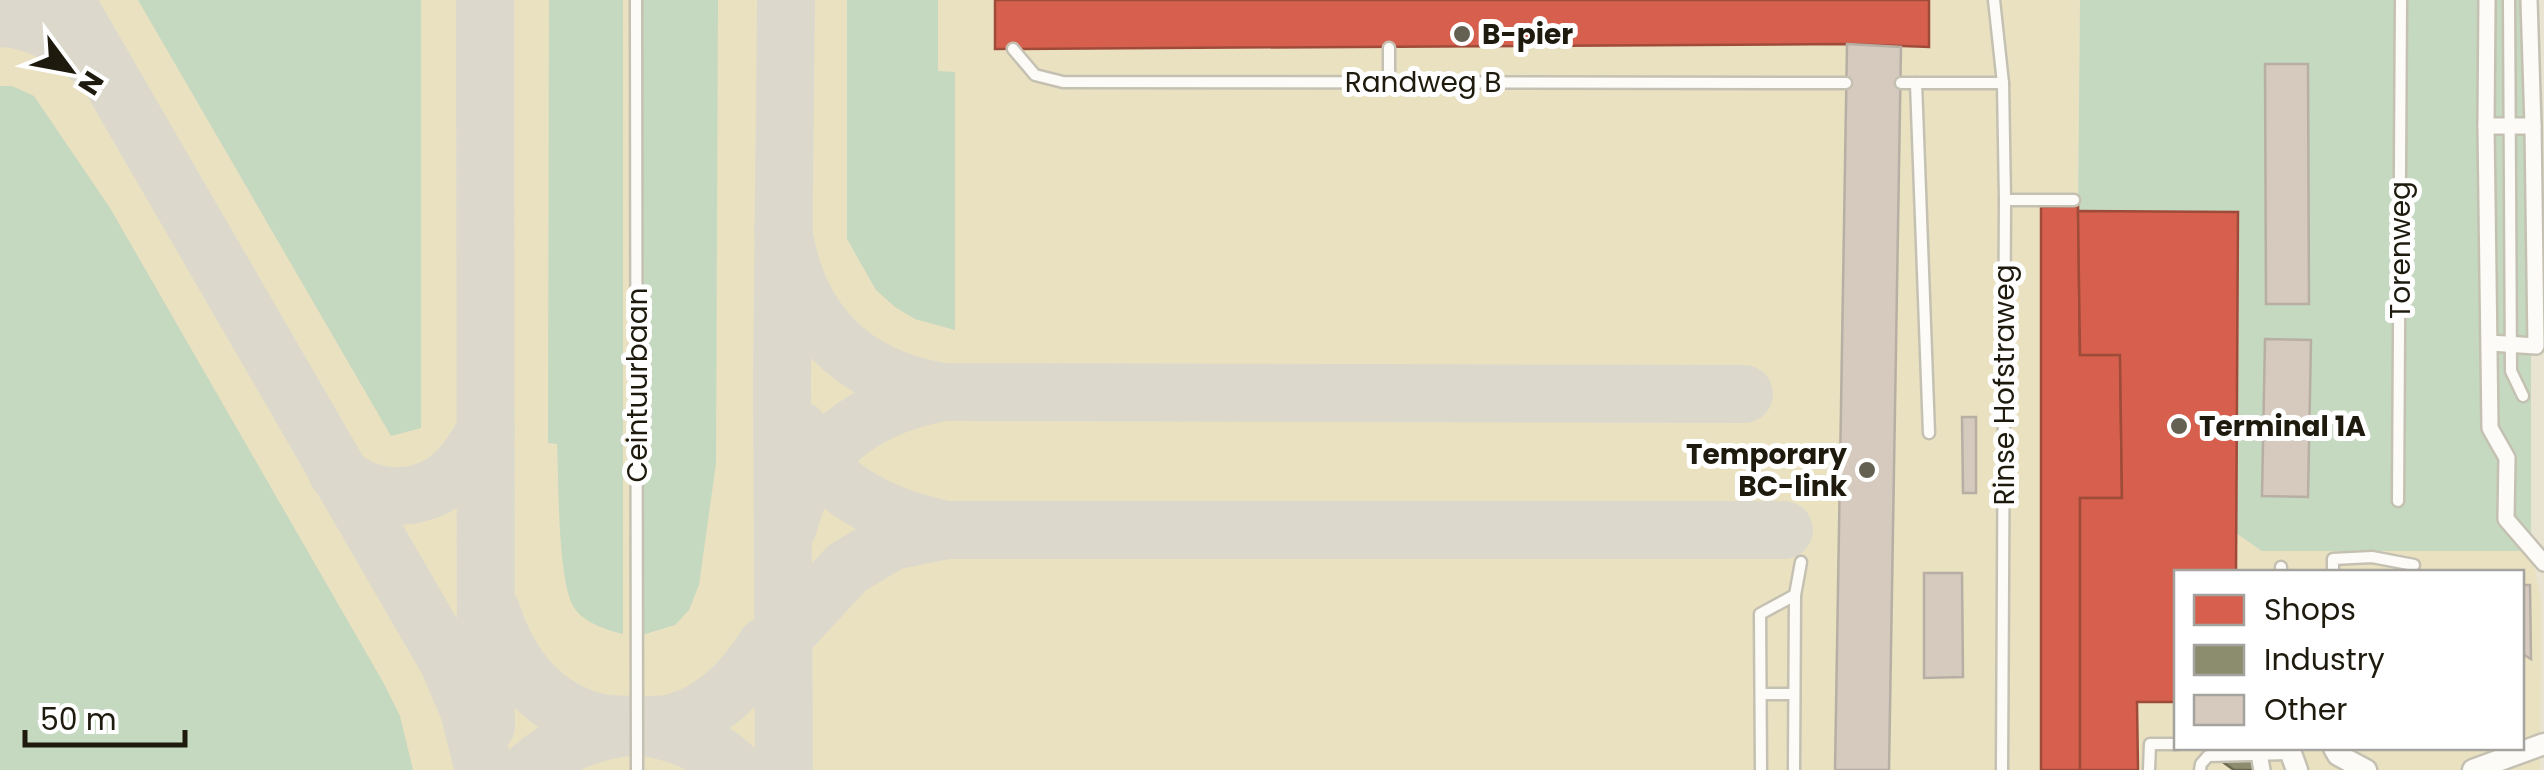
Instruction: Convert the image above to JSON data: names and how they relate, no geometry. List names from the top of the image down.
{
  "streets": {
    "lane": [
      "Randweg B",
      "Torenweg",
      "Ceintuurbaan",
      "Rinse Hofstraweg"
    ]
  },
  "places": ["B-pier", "Terminal 1A", "Temporary BC-link"],
  "legend": ["Shops", "Industry", "Other"],
  "scale_bar": "50 m",
  "north": "bottom right"
}
